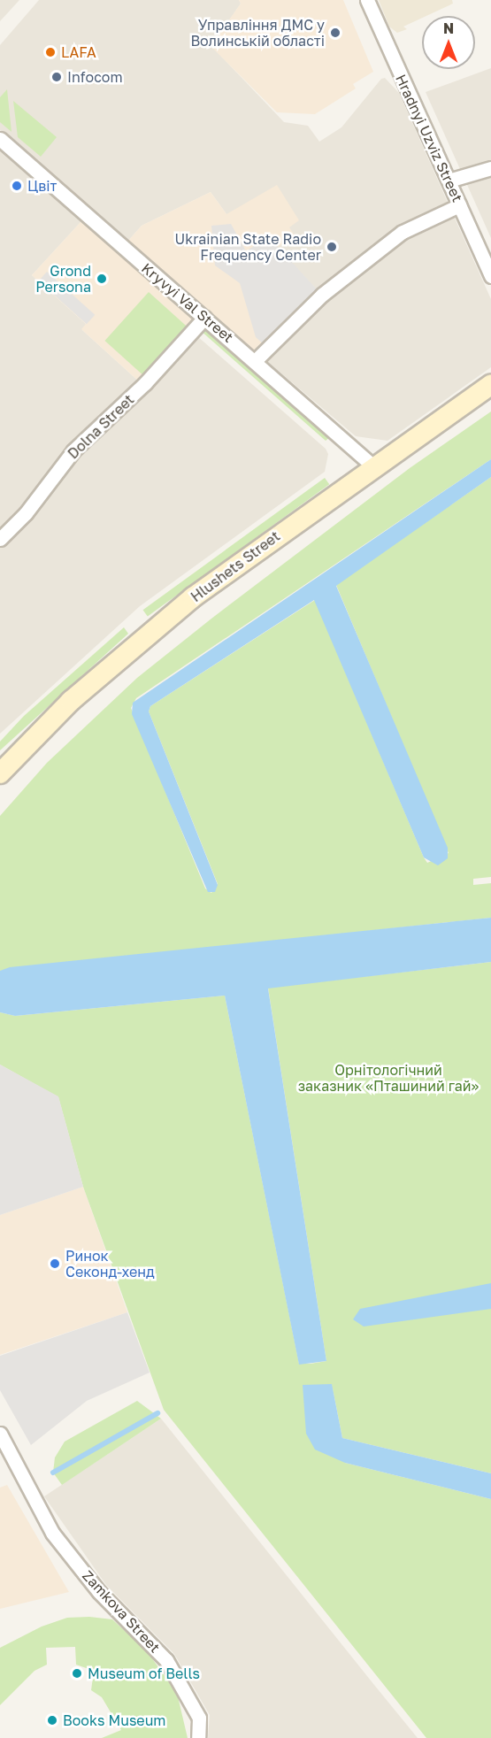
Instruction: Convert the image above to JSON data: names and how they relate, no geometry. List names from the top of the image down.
{
  "streets": {
    "main road": ["Hlushets Street"],
    "street": [
      "Hradnyi Uzviz Street",
      "Kryvyi Val Street",
      "Dolna Street",
      "Zamkova Street"
    ]
  },
  "crossings": [
    ["Kryvyi Val Street", "Dolna Street"],
    ["Kryvyi Val Street", "Hlushets Street"]
  ],
  "parks": ["Орнітологічний заказник «Пташиний гай»"],
  "places": [
    "Управління ДМС у Волинській області",
    "LAFA",
    "Infocom",
    "Цвіт",
    "Ukrainian State Radio Frequency Center",
    "Grond Persona",
    "Ринок Секонд-хенд",
    "Museum of Bells",
    "Books Museum"
  ],
  "north": "top"
}
